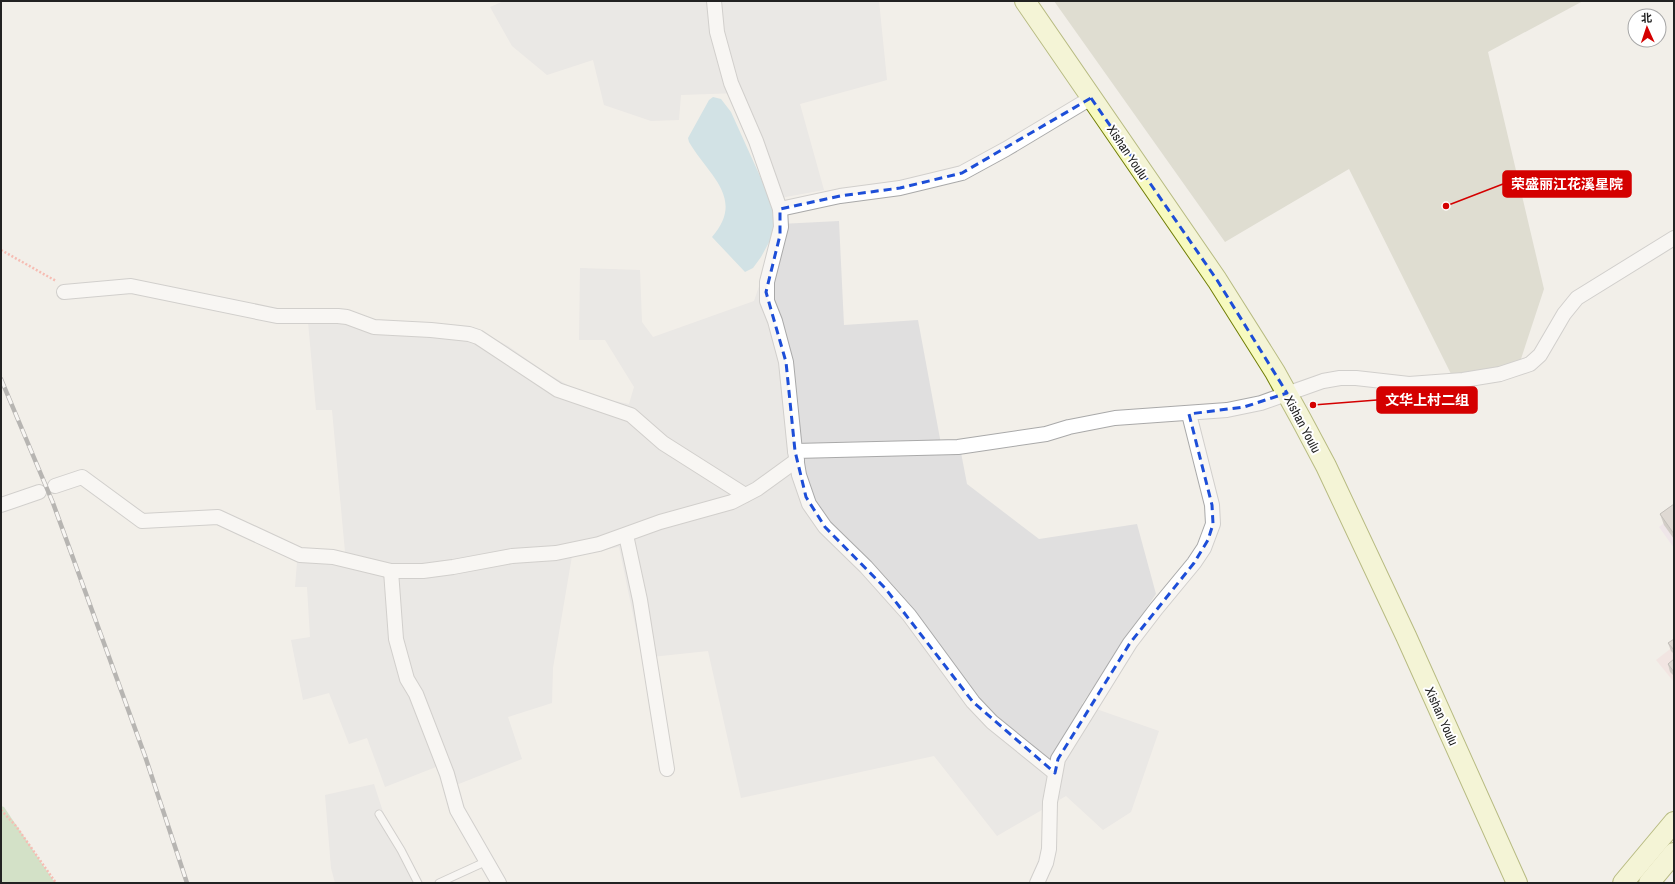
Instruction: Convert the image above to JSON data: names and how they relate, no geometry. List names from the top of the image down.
{
  "streets": {
    "street": ["Xishan Youlu"]
  },
  "places": ["荣盛丽江花溪星院", "文华上村二组"],
  "north": "top"
}
